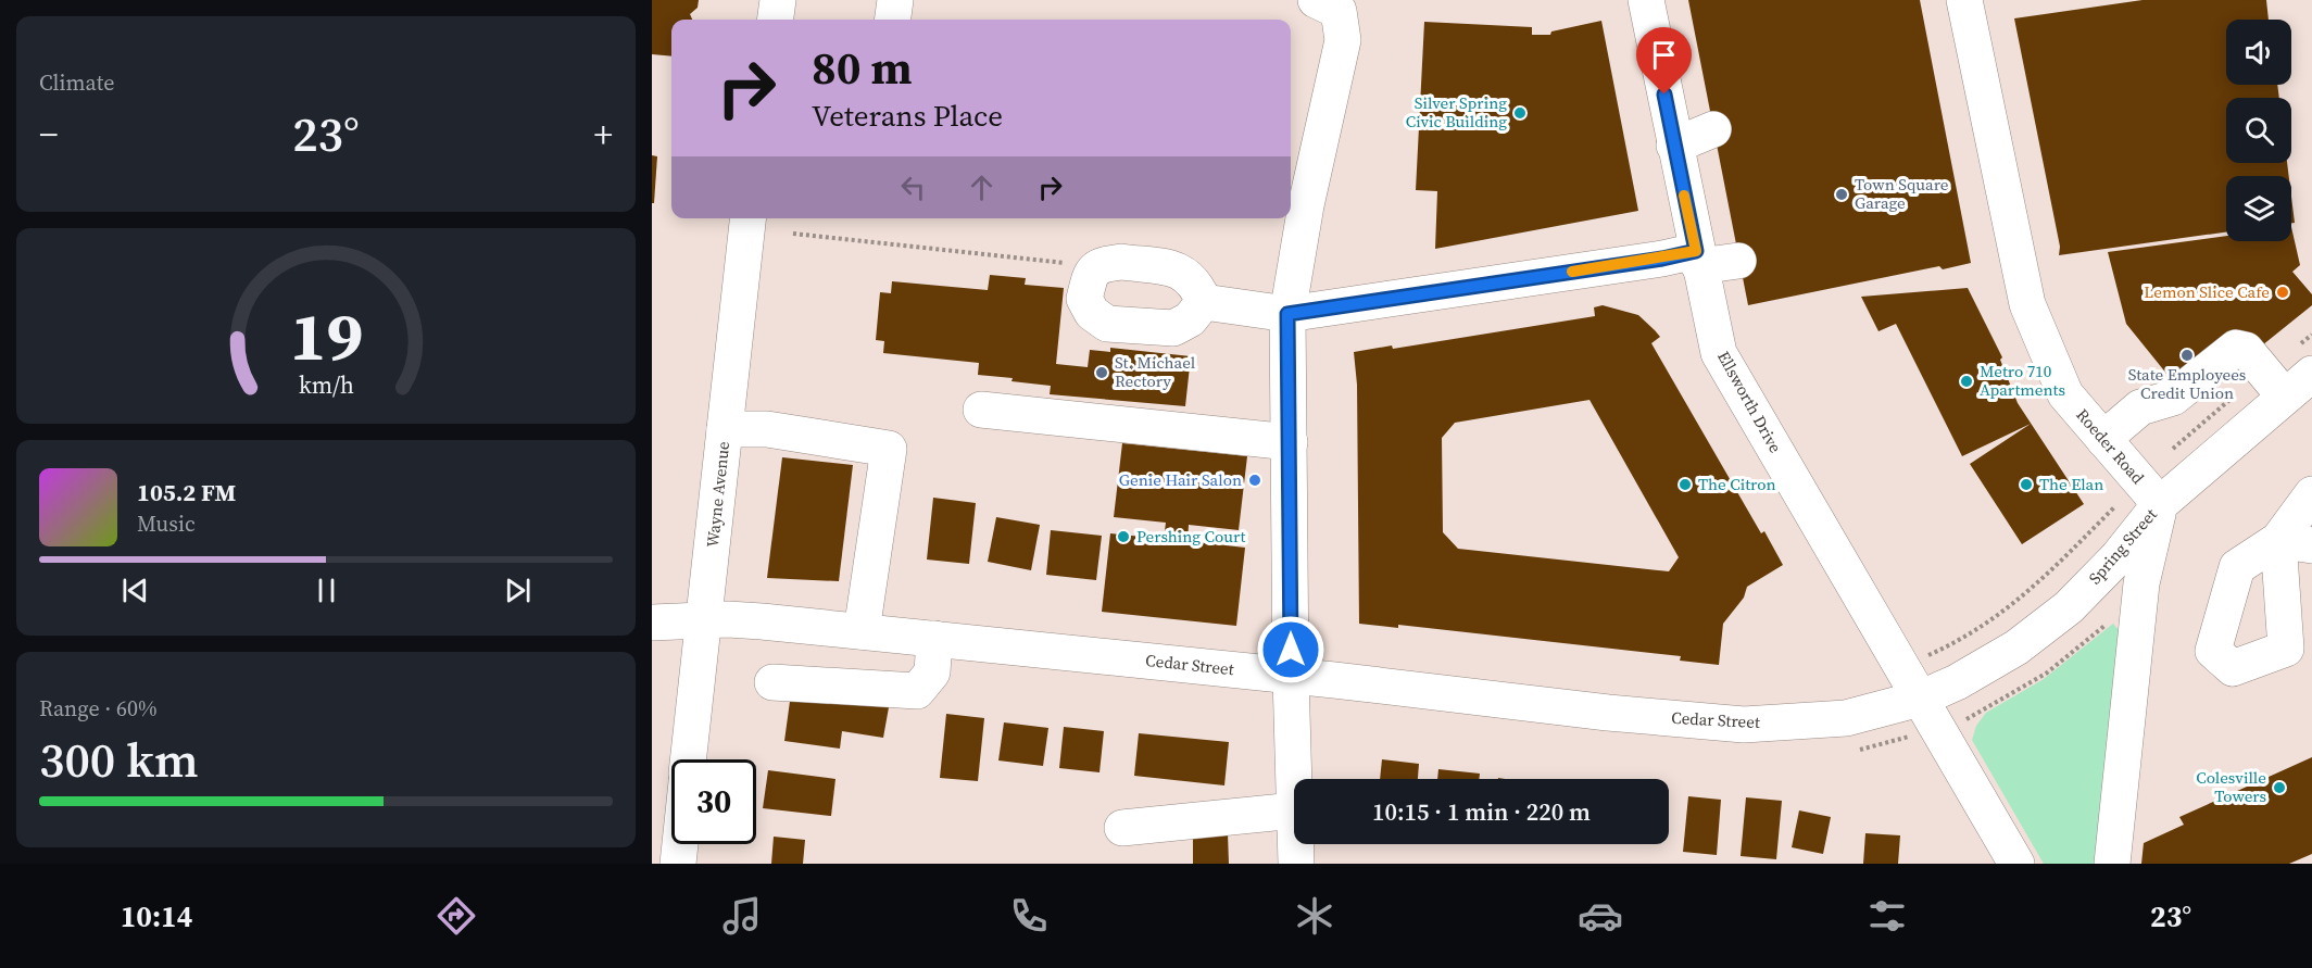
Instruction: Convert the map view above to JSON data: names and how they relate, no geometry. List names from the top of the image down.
{
  "streets": {
    "street": [
      "Ellsworth Drive",
      "Roeder Road",
      "Wayne Avenue",
      "Spring Street",
      "Cedar Street"
    ]
  },
  "crossings": [
    ["Ellsworth Drive", "Spring Street"],
    ["Ellsworth Drive", "Cedar Street"],
    ["Roeder Road", "Spring Street"],
    ["Wayne Avenue", "Cedar Street"],
    ["Spring Street", "Cedar Street"]
  ],
  "places": [
    "Silver Spring Civic Building",
    "Town Square Garage",
    "Lemon Slice Cafe",
    "State Employees Credit Union",
    "St. Michael Rectory",
    "Metro 710 Apartments",
    "Genie Hair Salon",
    "The Citron",
    "The Elan",
    "Pershing Court",
    "Colesville Towers"
  ],
  "page": {
    "tile": [
      "Climate",
      ["Range · 60%", "300 km"]
    ],
    "turn": ["80 m", "Veterans Place"],
    "heat": ["−", "23°", "+"],
    "song": ["105.2 FM", "Music"],
    "limit": "30",
    "trip": "10:15 · 1 min · 220 m",
    "tabs": ["10:14", "23°"],
    "gauge": ["19", "km/h"]
  }
}
